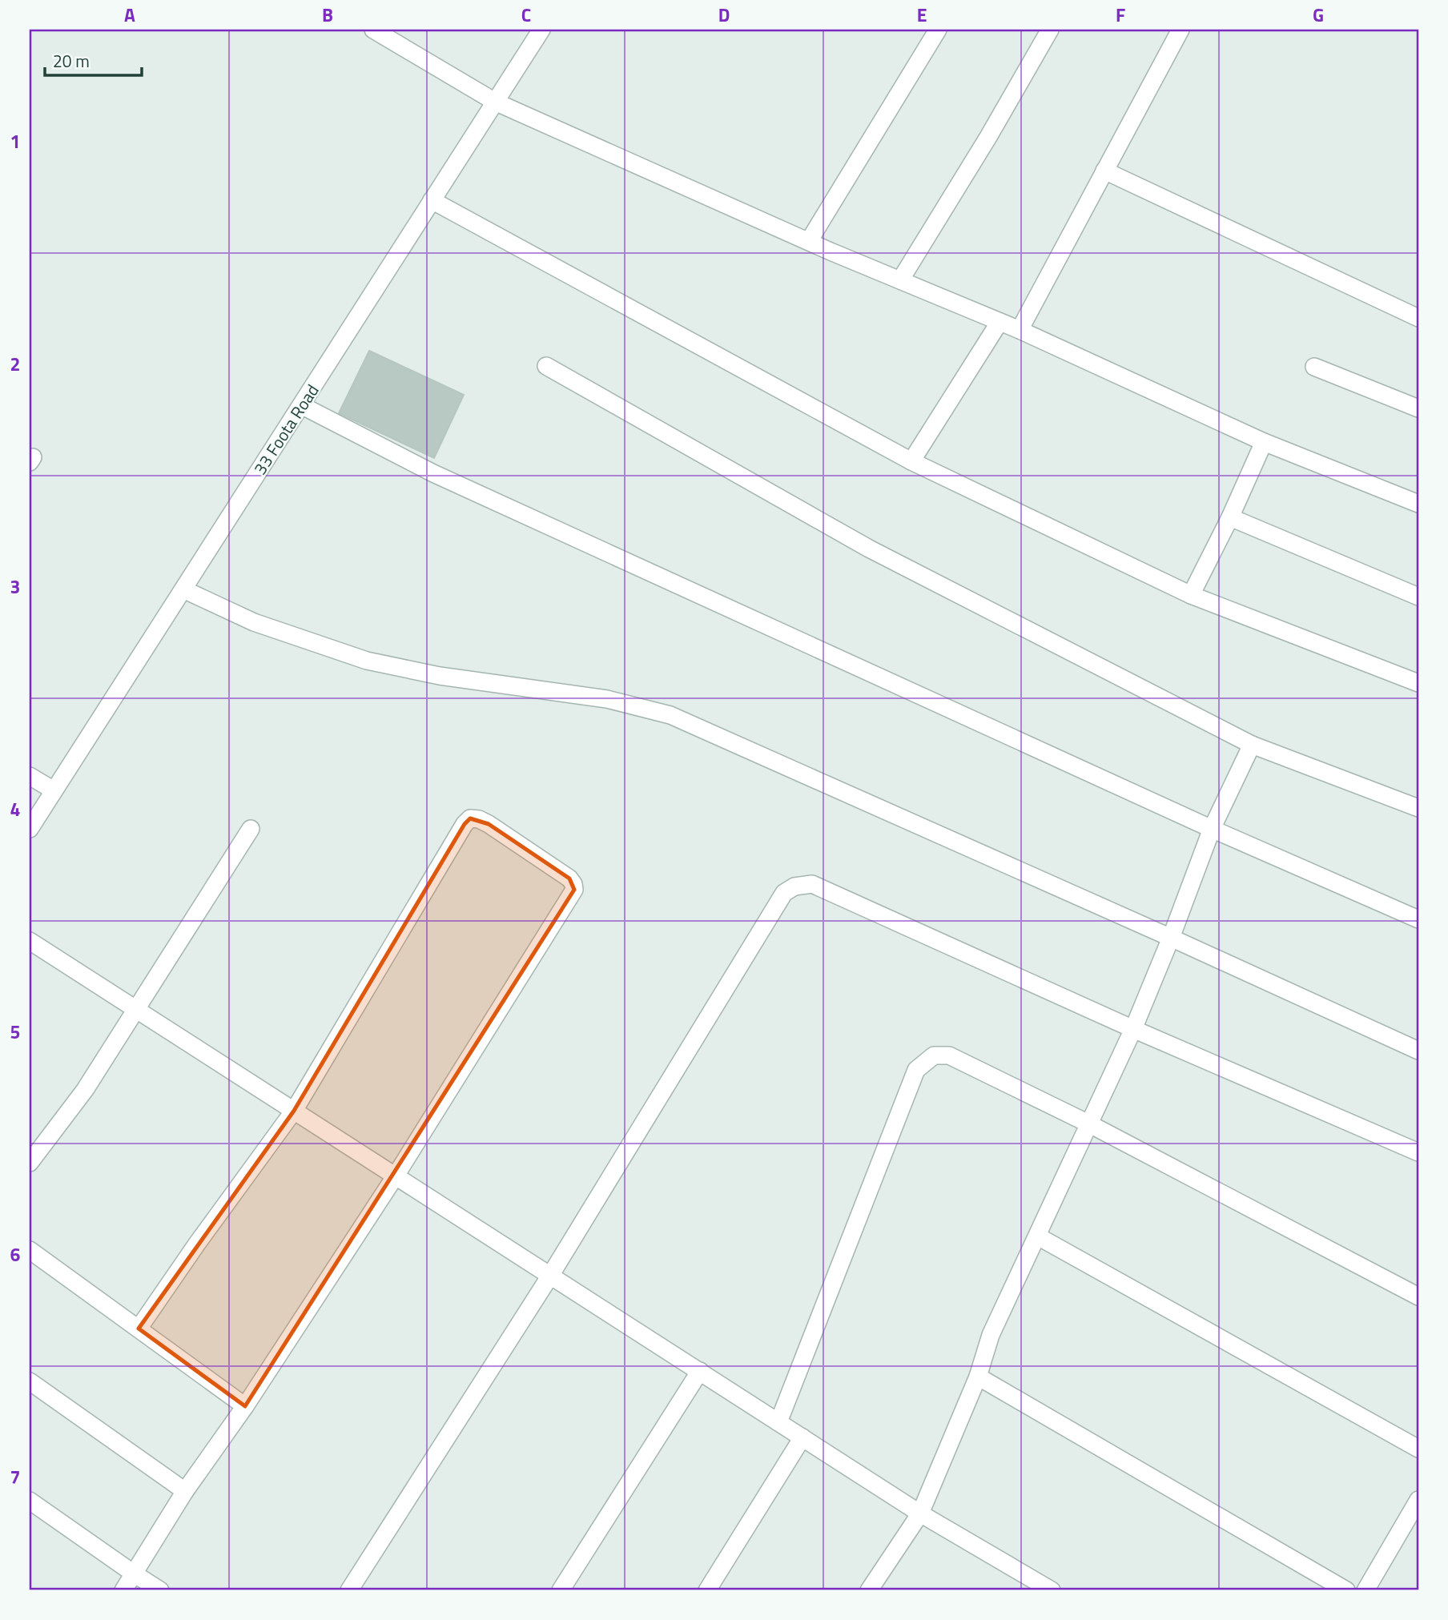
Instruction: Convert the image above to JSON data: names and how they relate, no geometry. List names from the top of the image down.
{
  "streets": {
    "street": ["33 Foota Road"]
  },
  "scale_bar": "20 m",
  "grid": {
    "columns": [
      "A",
      "B",
      "C",
      "D",
      "E",
      "F",
      "G"
    ],
    "rows": [
      "1",
      "2",
      "3",
      "4",
      "5",
      "6",
      "7"
    ]
  }
}
